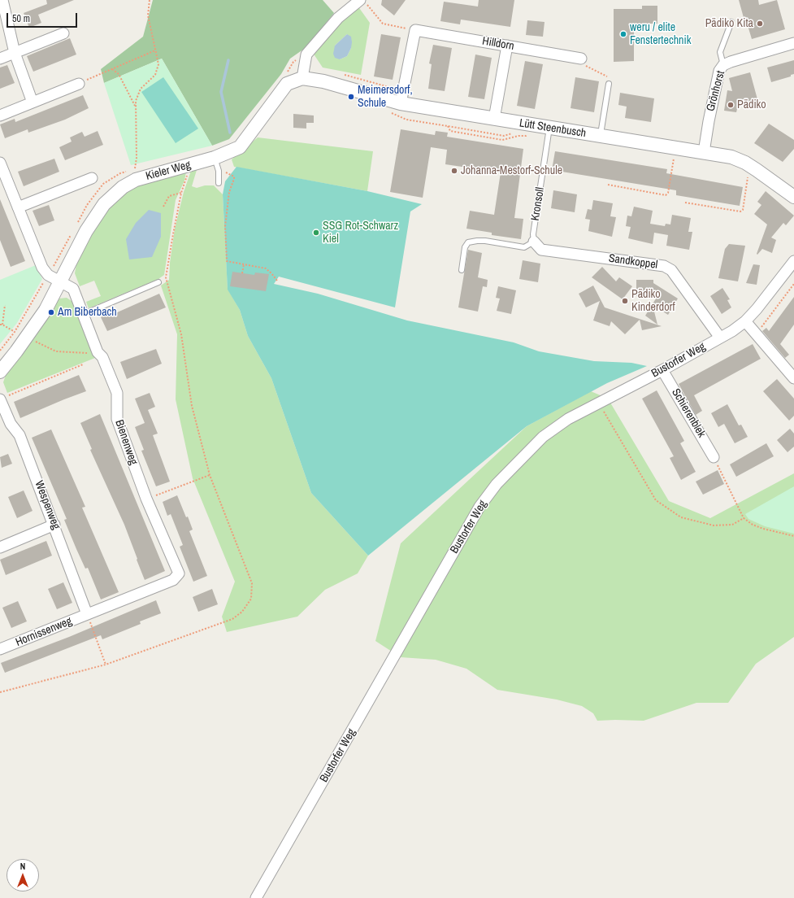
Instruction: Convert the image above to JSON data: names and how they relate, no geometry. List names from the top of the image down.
{
  "streets": {
    "street": [
      "Hilldorn",
      "Grönhorst",
      "Lütt Steenbusch",
      "Kieler Weg",
      "Sandkoppel",
      "Bustorfer Weg",
      "Schierenblek",
      "Bienenweg",
      "Wespenweg",
      "Hornissenweg"
    ],
    "lane": ["Kronsoll"]
  },
  "crossings": [
    ["Grönhorst", "Lütt Steenbusch"],
    ["Lütt Steenbusch", "Kieler Weg"],
    ["Lütt Steenbusch", "Kronsoll"],
    ["Kieler Weg", "Bienenweg"],
    ["Kronsoll", "Sandkoppel"],
    ["Sandkoppel", "Bustorfer Weg"],
    ["Bustorfer Weg", "Schierenblek"],
    ["Bienenweg", "Hornissenweg"],
    ["Wespenweg", "Hornissenweg"]
  ],
  "places": [
    "Pädiko Kita",
    "weru / elite Fenstertechnik",
    "Meimersdorf, Schule",
    "Pädiko",
    "Johanna-Mestorf-Schule",
    "SSG Rot-Schwarz Kiel",
    "Pädiko Kinderdorf",
    "Am Biberbach"
  ],
  "scale_bar": "50 m",
  "north": "top"
}
